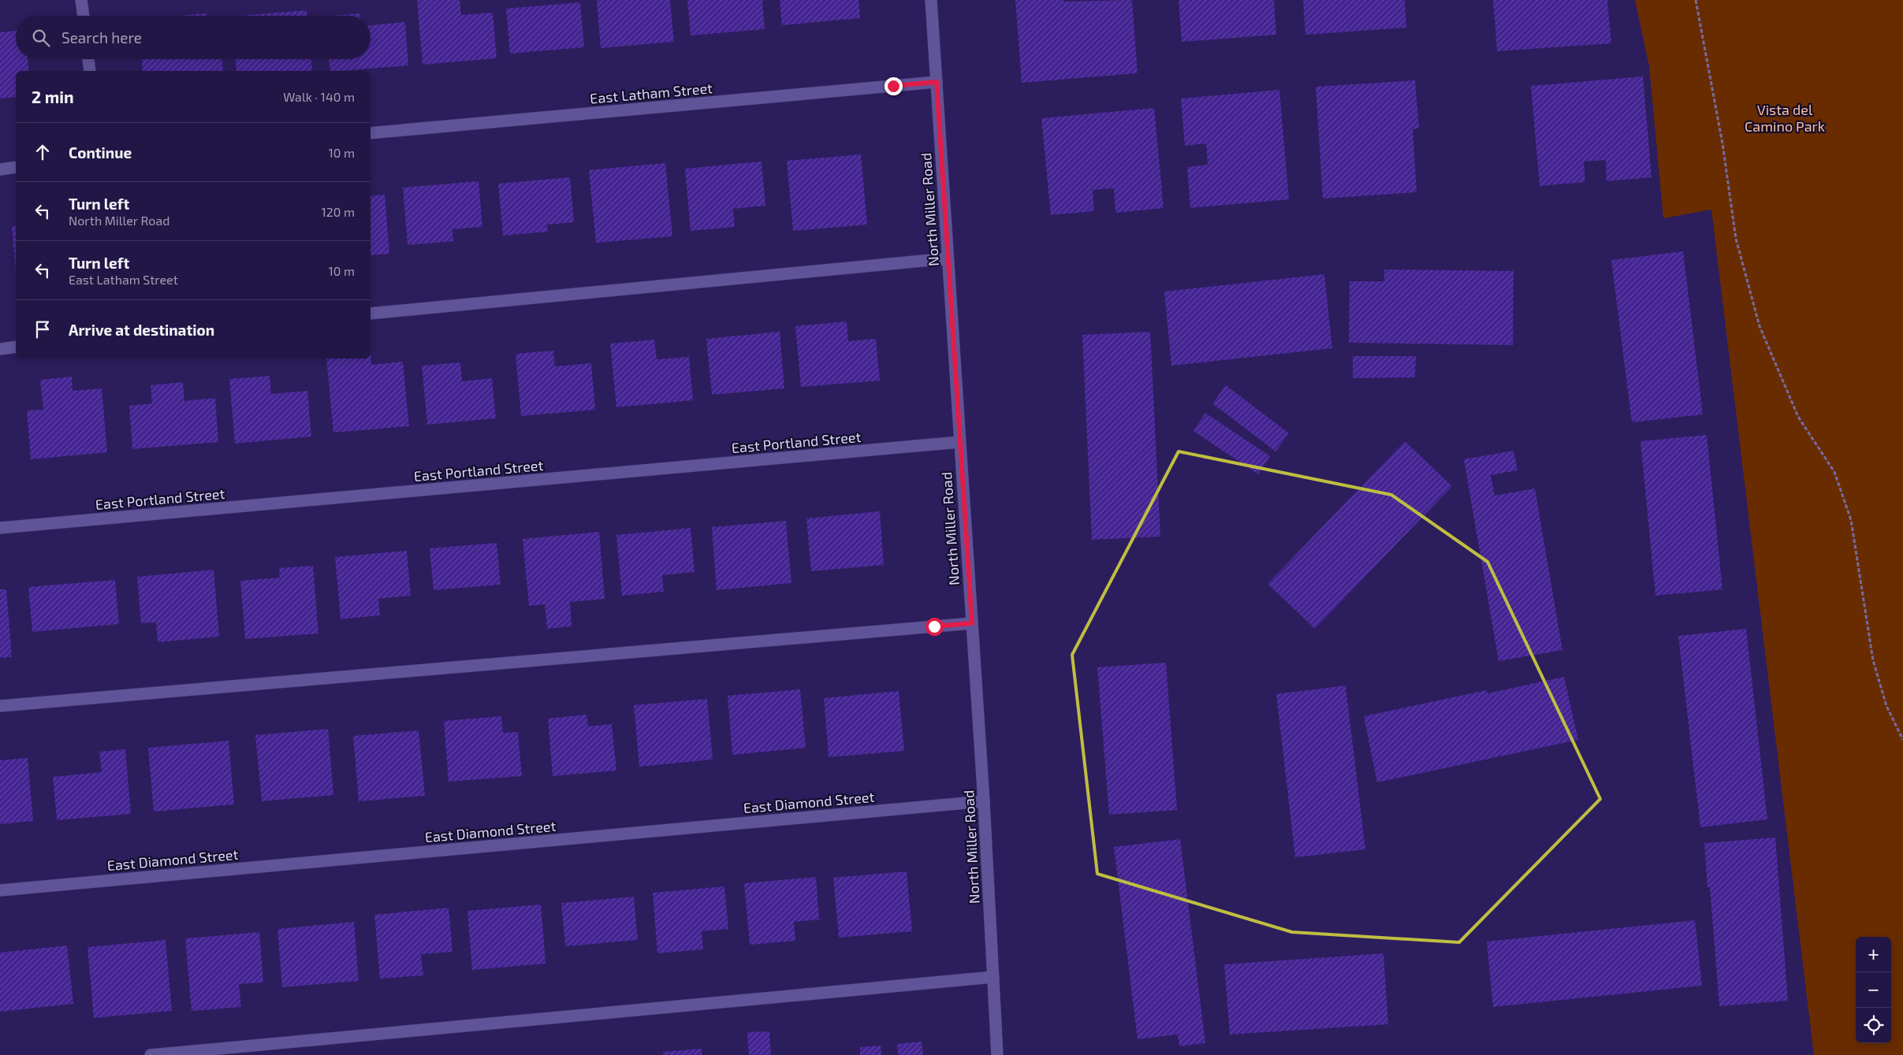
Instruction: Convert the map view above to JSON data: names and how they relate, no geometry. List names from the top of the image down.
{
  "streets": {
    "street": [
      "East Latham Street",
      "North Miller Road",
      "East Portland Street",
      "East Diamond Street"
    ]
  },
  "crossings": [
    ["East Latham Street", "North Miller Road"],
    ["North Miller Road", "East Portland Street"],
    ["North Miller Road", "East Diamond Street"]
  ],
  "parks": ["Vista del Camino Park"],
  "page": {
    "search": "Search here",
    "heading": ["2 min", "Walk · 140 m"],
    "list": [
      ["Continue", "10 m"],
      ["Turn left", "North Miller Road", "120 m"],
      ["Turn left", "East Latham Street", "10 m"],
      "Arrive at destination"
    ],
    "map_buttons": ["+", "−"]
  }
}
